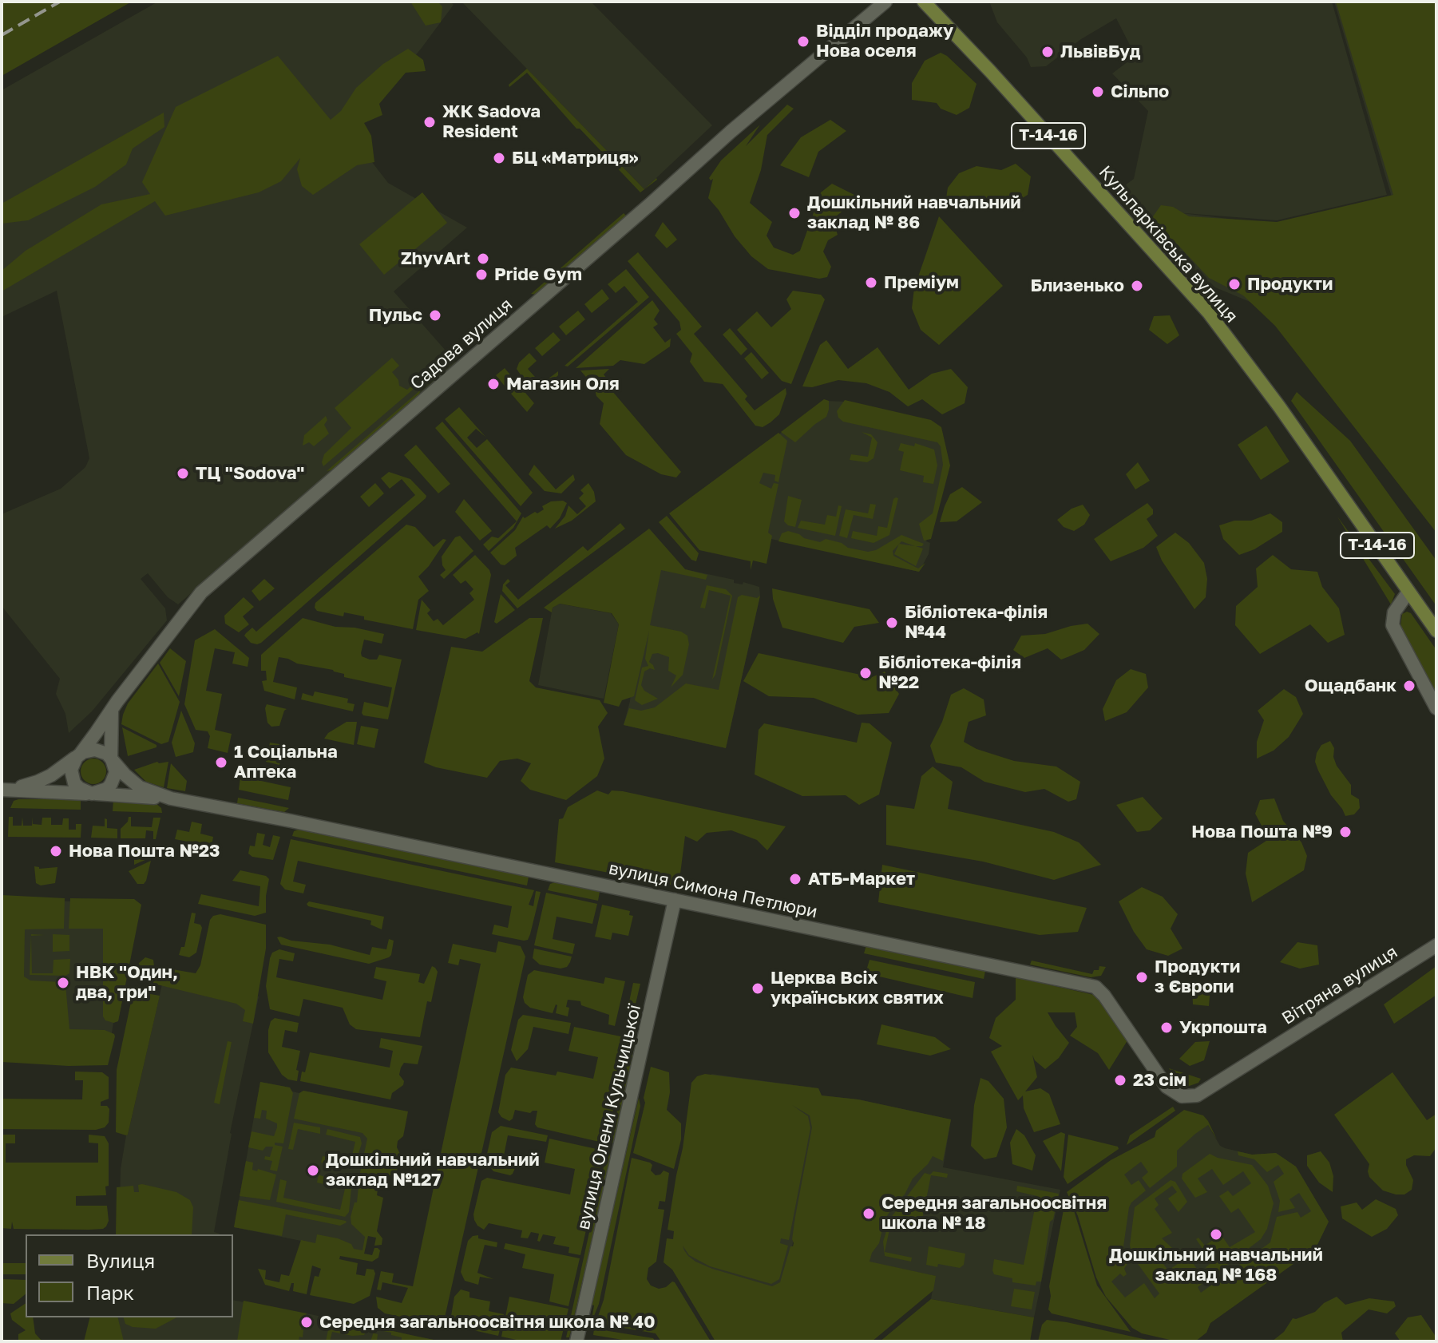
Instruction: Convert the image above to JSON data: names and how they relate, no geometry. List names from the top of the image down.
{
  "streets": {
    "main road": ["Т-14-16", "Кульпарківська вулиця"],
    "street": [
      "Садова вулиця",
      "вулиця Симона Петлюри",
      "Вітряна вулиця",
      "вулиця Олени Кульчицької"
    ]
  },
  "crossings": [
    ["Садова вулиця", "вулиця Симона Петлюри"],
    ["вулиця Симона Петлюри", "Вітряна вулиця"],
    ["вулиця Симона Петлюри", "вулиця Олени Кульчицької"]
  ],
  "places": [
    "Відділ продажу Нова оселя",
    "ЛьвівБуд",
    "Сільпо",
    "ЖК Sadova Resident",
    "БЦ «Матриця»",
    "Дошкільний навчальний заклад № 86",
    "ZhyvArt",
    "Pride Gym",
    "Преміум",
    "Продукти",
    "Близенько",
    "Пульс",
    "Магазин Оля",
    "ТЦ \"Sodova\"",
    "Бібліотека-філія №44",
    "Бібліотека-філія №22",
    "Ощадбанк",
    "1 Соціальна Аптека",
    "Нова Пошта №9",
    "Нова Пошта №23",
    "АТБ-Маркет",
    "Продукти з Європи",
    "НВК \"Один, два, три\"",
    "Церква Всіх українських святих",
    "Укрпошта",
    "23 сім",
    "Дошкільний навчальний заклад №127",
    "Середня загальноосвітня школа № 18",
    "Дошкільний навчальний заклад № 168",
    "Середня загальноосвітня школа № 40"
  ],
  "legend": ["Вулиця", "Парк"]
}
